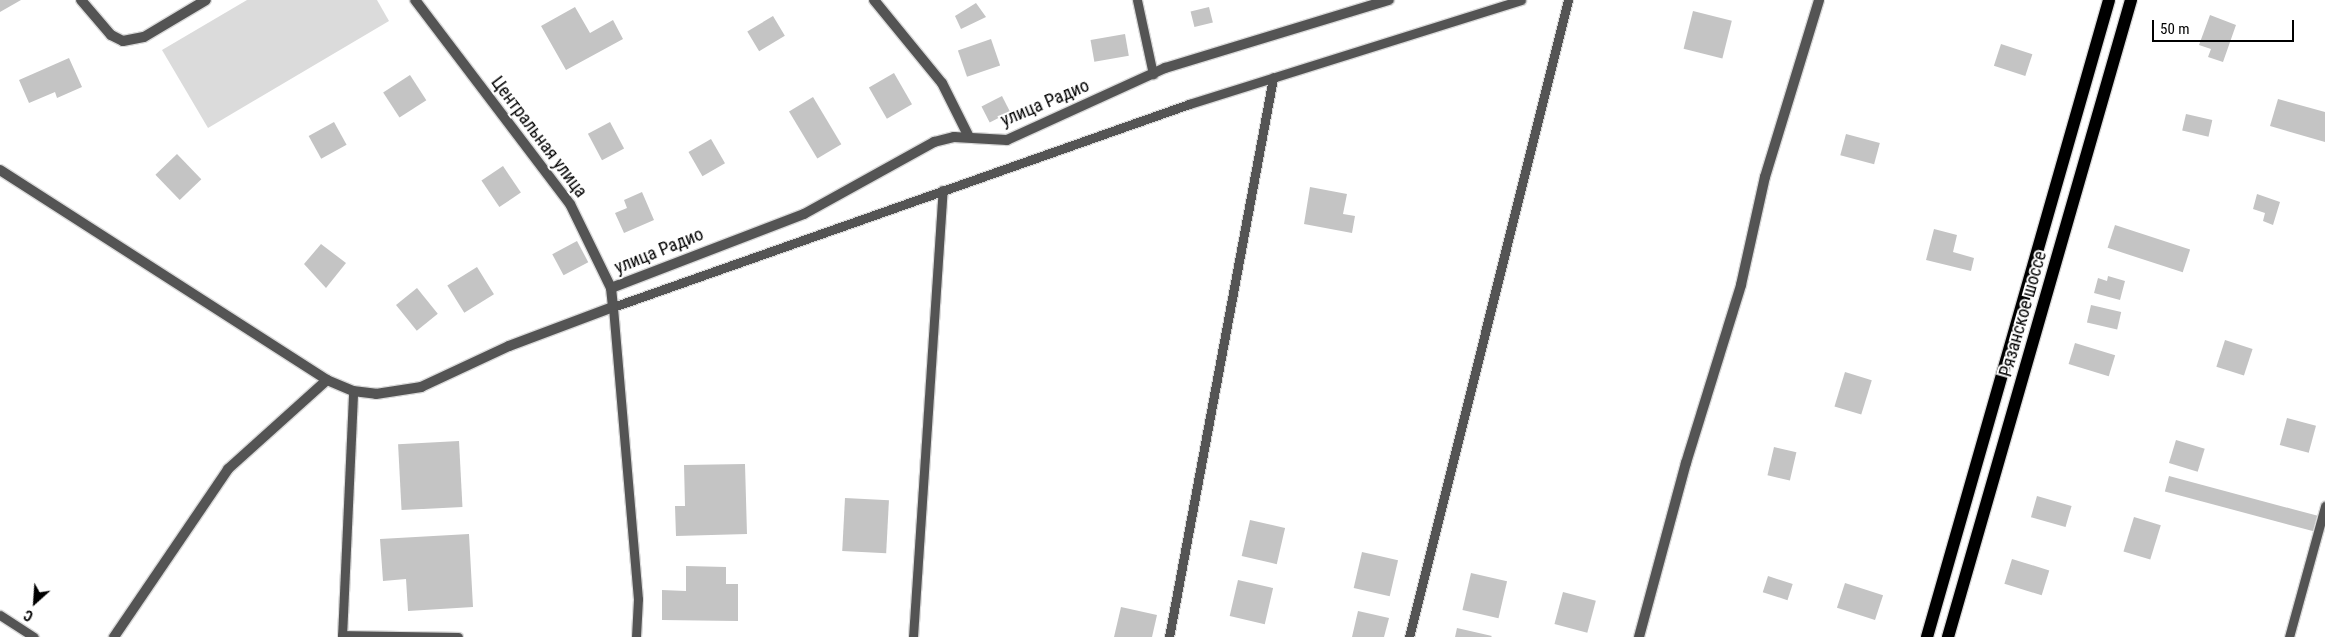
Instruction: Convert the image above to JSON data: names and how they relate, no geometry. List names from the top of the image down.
{
  "streets": {
    "main road": ["Рязанское шоссе"],
    "street": ["улица Радио", "Центральная улица"]
  },
  "crossings": [
    ["улица Радио", "Центральная улица"]
  ],
  "scale_bar": "50 m",
  "north": "bottom left"
}
